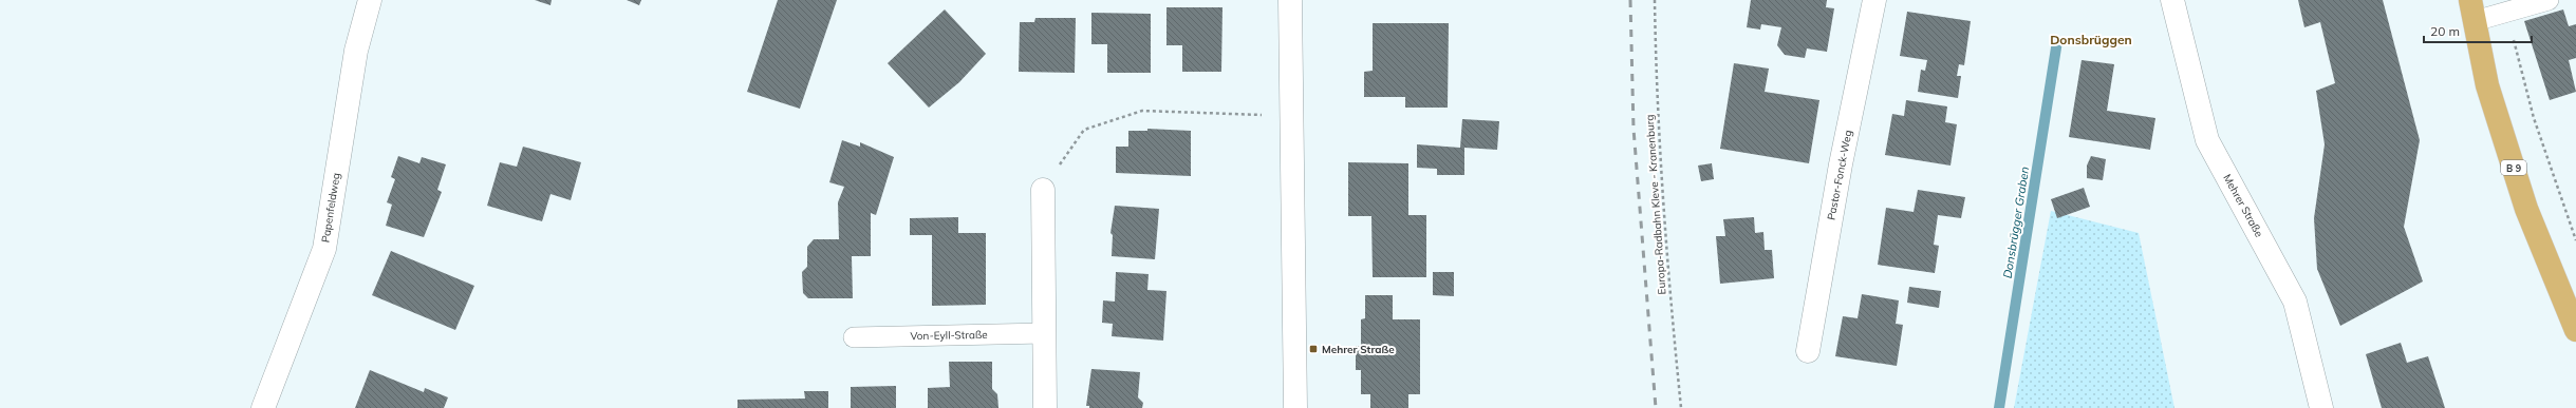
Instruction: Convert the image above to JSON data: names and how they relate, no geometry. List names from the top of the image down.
{
  "streets": {
    "main road": ["B 9"],
    "street": ["Pastor-Fonck-Weg", "Mehrer Straße", "Papenfeldweg"],
    "lane": ["Von-Eyll-Straße"],
    "path": ["Europa-Radbahn Kleve - Kranenburg"]
  },
  "districts": ["Donsbrüggen"],
  "water": ["Donsbrügger Graben"],
  "places": {
    "transit": ["Mehrer Straße"]
  },
  "scale_bar": "20 m"
}
